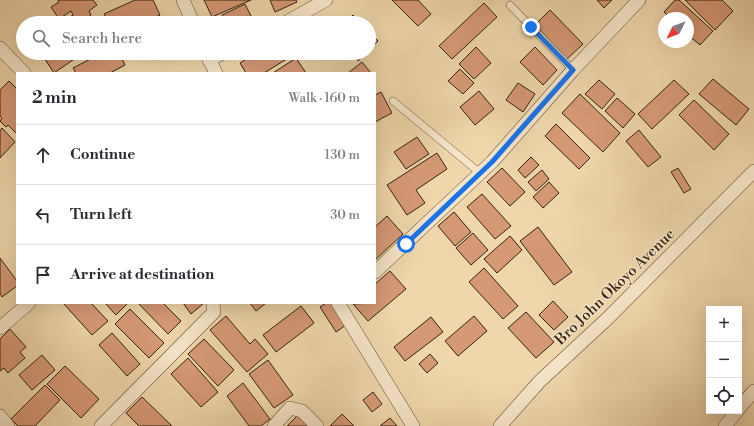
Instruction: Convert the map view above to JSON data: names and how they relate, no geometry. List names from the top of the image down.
{
  "streets": {
    "street": ["Bro John Okoyo Avenue"]
  },
  "north": "bottom left",
  "page": {
    "search": "Search here",
    "heading": ["2 min", "Walk · 160 m"],
    "list": [
      ["Continue", "130 m"],
      ["Turn left", "30 m"],
      "Arrive at destination"
    ],
    "map_buttons": ["+", "−"]
  }
}
